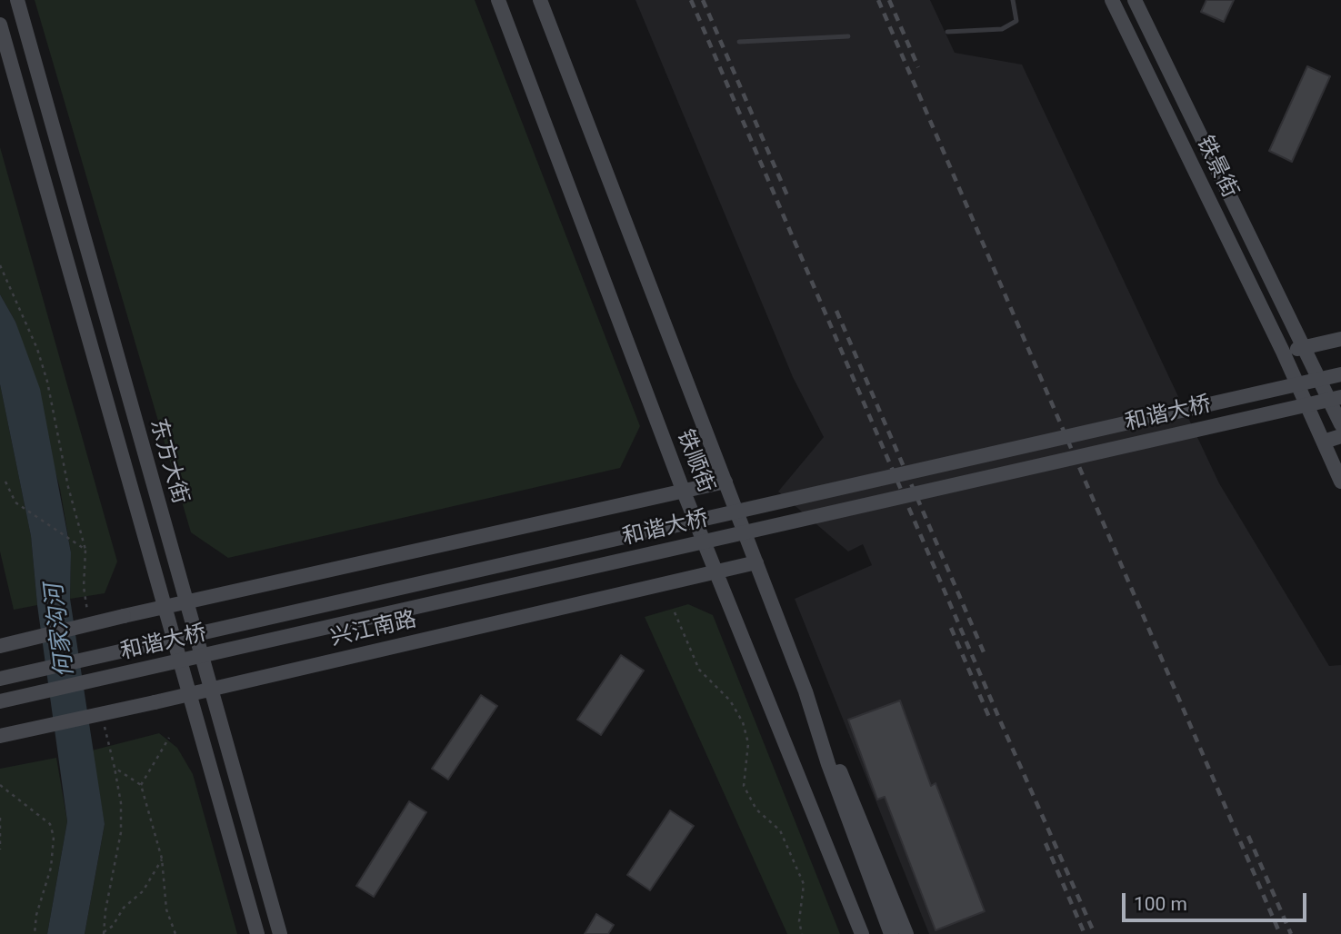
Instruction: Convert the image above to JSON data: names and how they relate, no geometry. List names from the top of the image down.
{
  "streets": {
    "main road": [
      "铁景街",
      "和谐大桥",
      "东方大街",
      "铁顺街",
      "兴江南路"
    ]
  },
  "crossings": [
    ["东方大街", "兴江南路"],
    ["铁顺街", "兴江南路"]
  ],
  "water": ["何家沟河"],
  "scale_bar": "100 m"
}
